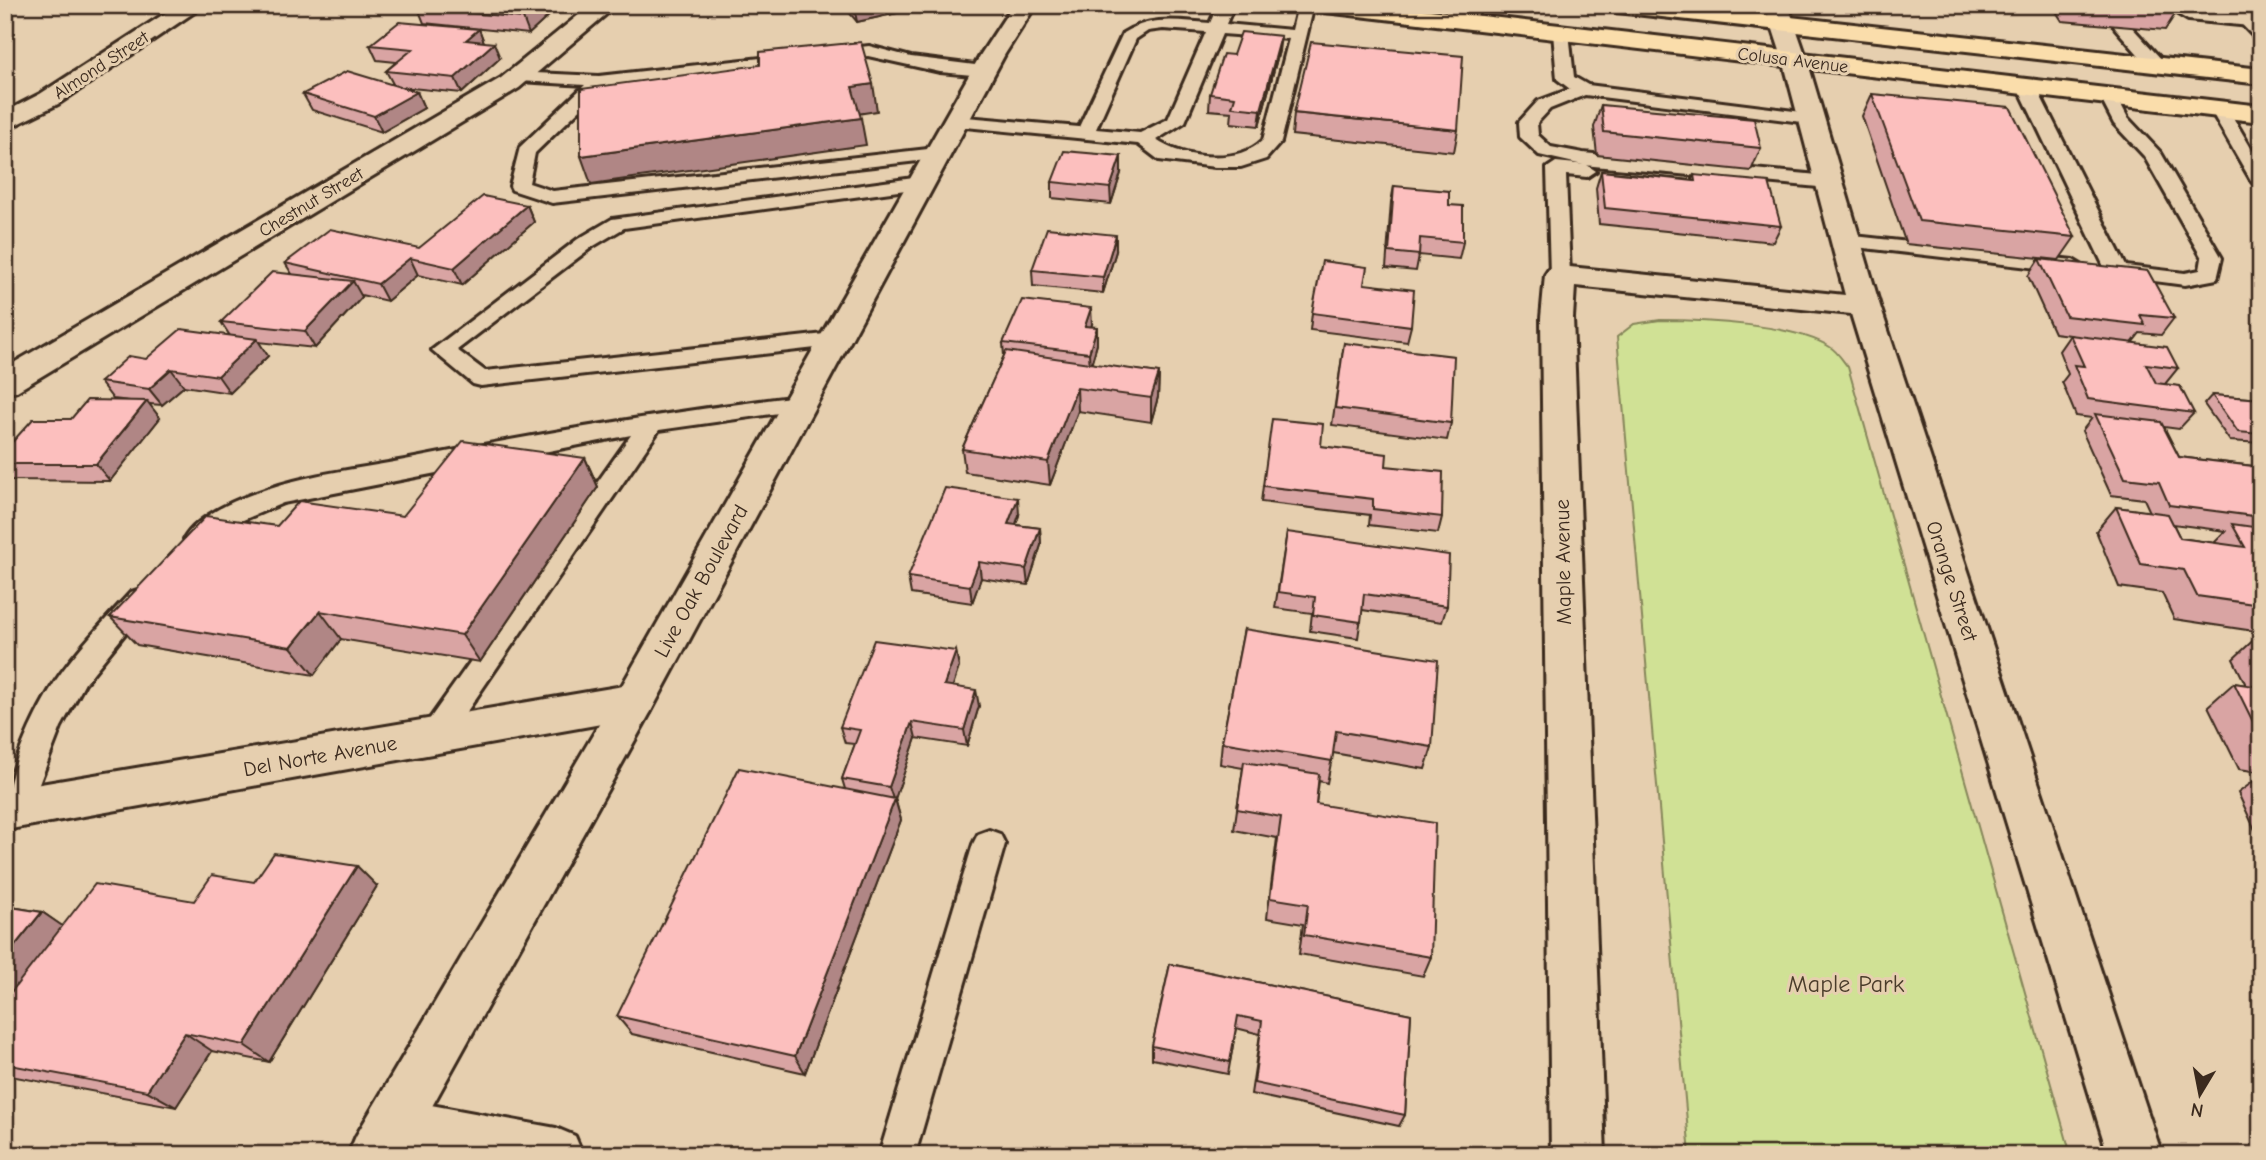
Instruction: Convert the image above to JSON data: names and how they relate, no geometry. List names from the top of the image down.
{
  "streets": {
    "highway": ["Colusa Avenue"],
    "street": [
      "Almond Street",
      "Chestnut Street",
      "Maple Avenue",
      "Live Oak Boulevard",
      "Orange Street",
      "Del Norte Avenue"
    ]
  },
  "crossings": [
    ["Colusa Avenue", "Orange Street"],
    ["Live Oak Boulevard", "Del Norte Avenue"]
  ],
  "parks": ["Maple Park"],
  "north": "bottom"
}
